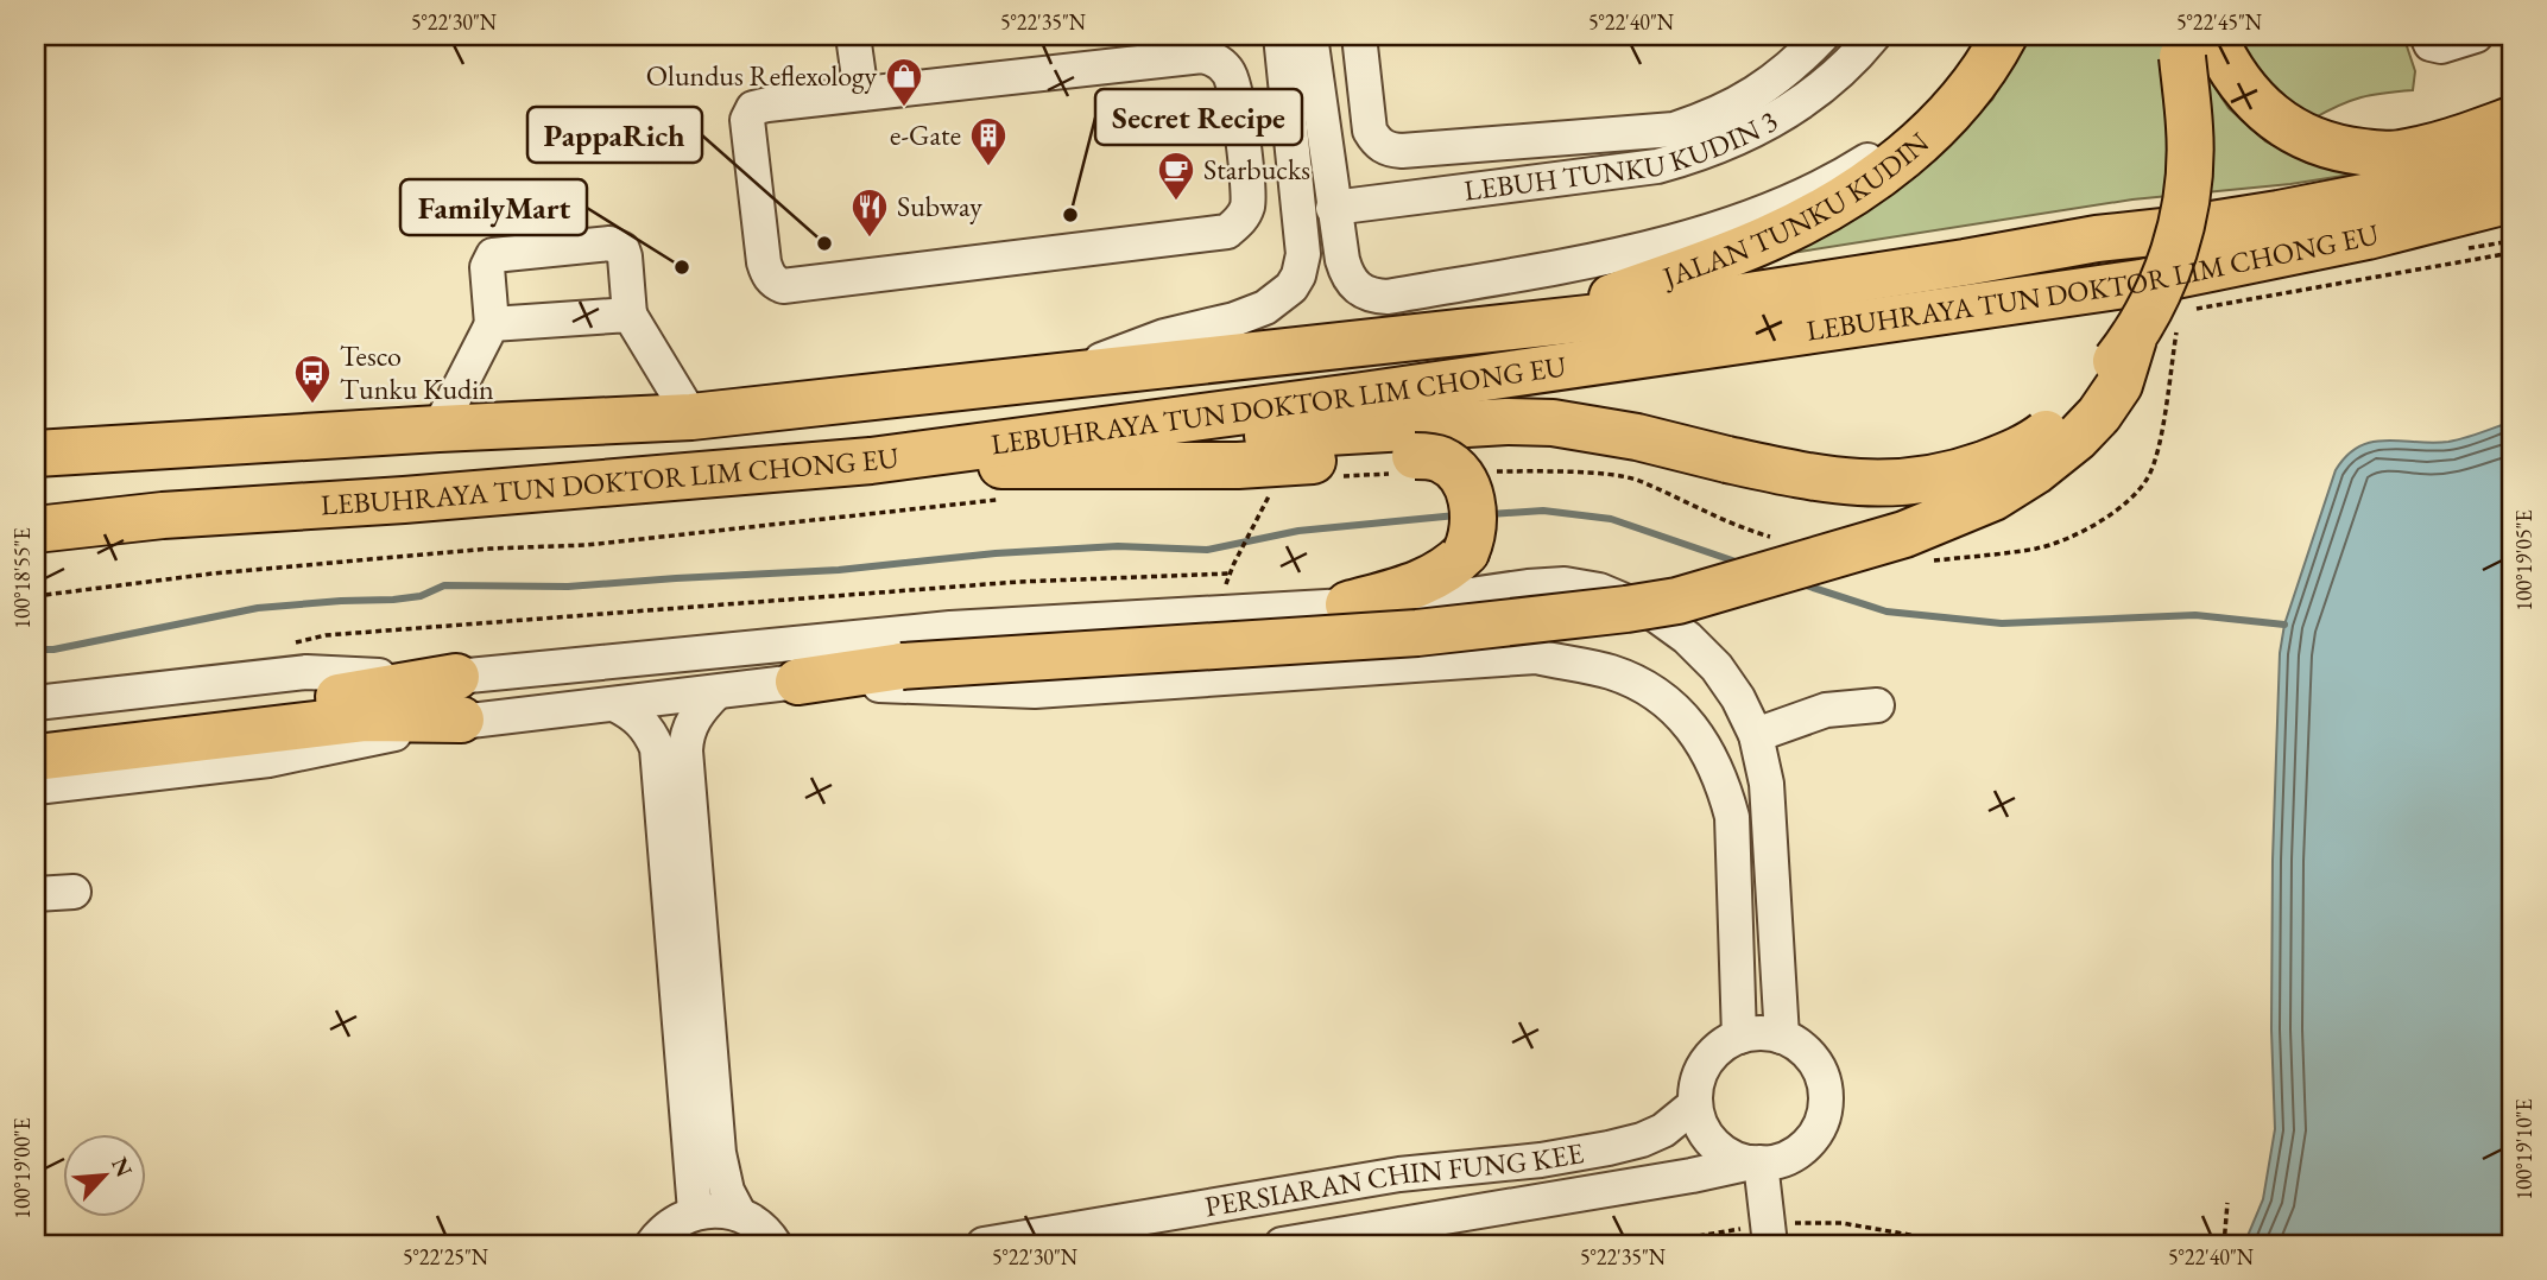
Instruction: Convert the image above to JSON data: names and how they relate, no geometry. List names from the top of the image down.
{
  "streets": {
    "highway": ["JALAN TUNKU KUDIN", "LEBUHRAYA TUN DOKTOR LIM CHONG EU"],
    "street": ["LEBUH TUNKU KUDIN 3", "PERSIARAN CHIN FUNG KEE"]
  },
  "crossings": [
    ["JALAN TUNKU KUDIN", "LEBUHRAYA TUN DOKTOR LIM CHONG EU"]
  ],
  "places": {
    "shop": ["Olundus Reflexology"],
    "building": ["e-Gate"],
    "cafe": ["Starbucks"],
    "other": ["Secret Recipe", "PappaRich", "FamilyMart"],
    "restaurant": ["Subway"],
    "bus stop": ["Tesco Tunku Kudin"]
  },
  "north": "top right",
  "coordinates": [
    "5°22'30\"N",
    "5°22'35\"N",
    "5°22'40\"N",
    "5°22'45\"N",
    "100°19'05\"E",
    "100°18'55\"E",
    "100°19'10\"E",
    "100°19'00\"E",
    "5°22'25\"N"
  ]
}
